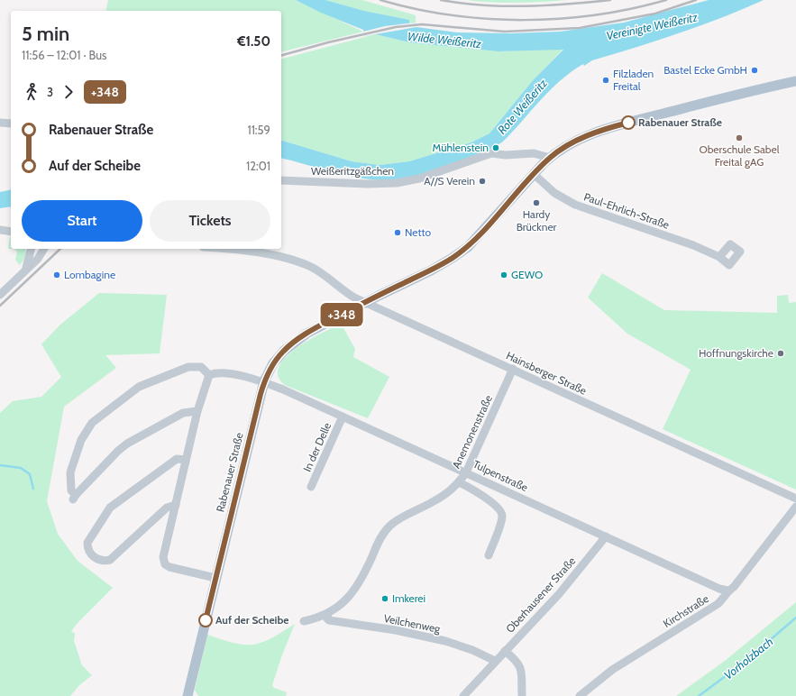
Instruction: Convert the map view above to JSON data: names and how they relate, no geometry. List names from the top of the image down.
{
  "streets": {
    "main road": ["Rabenauer Straße"],
    "street": [
      "Weißeritzgäßchen",
      "Paul-Ehrlich-Straße",
      "Hainsberger Straße",
      "Anemonenstraße",
      "In der Delle",
      "Tulpenstraße",
      "Oberhausener Straße",
      "Kirchstraße",
      "Veilchenweg"
    ]
  },
  "crossings": [
    ["Weißeritzgäßchen", "Rabenauer Straße"],
    ["Paul-Ehrlich-Straße", "Rabenauer Straße"],
    ["Hainsberger Straße", "Anemonenstraße"],
    ["Hainsberger Straße", "Rabenauer Straße"],
    ["Anemonenstraße", "Tulpenstraße"],
    ["Anemonenstraße", "Veilchenweg"],
    ["In der Delle", "Tulpenstraße"],
    ["Rabenauer Straße", "Tulpenstraße"],
    ["Tulpenstraße", "Oberhausener Straße"],
    ["Tulpenstraße", "Kirchstraße"],
    ["Oberhausener Straße", "Veilchenweg"]
  ],
  "water": [
    "Vereinigte Weißeritz",
    "Wilde Weißeritz",
    "Rote Weißeritz",
    "Vorholzbach"
  ],
  "places": [
    "Bastel Ecke GmbH",
    "Filzladen Freital",
    "Rabenauer Straße",
    "Oberschule Sabel Freital gAG",
    "Mühlenstein",
    "A//S Verein",
    "Hardy Brückner",
    "Netto",
    "Lombagine",
    "GEWO",
    "Hoffnungskirche",
    "Imkerei",
    "Auf der Scheibe"
  ],
  "lines": ["bus line +348"],
  "page": {
    "on_map": "+348",
    "heading": ["5 min", "11:56 – 12:01 · Bus", "€1.50"],
    "legs": ["3", "+348"],
    "list": [
      {
        "name": "Rabenauer Straße",
        "value": "11:59"
      },
      {
        "name": "Auf der Scheibe",
        "value": "12:01"
      }
    ],
    "buttons": ["Start", "Tickets"]
  }
}
